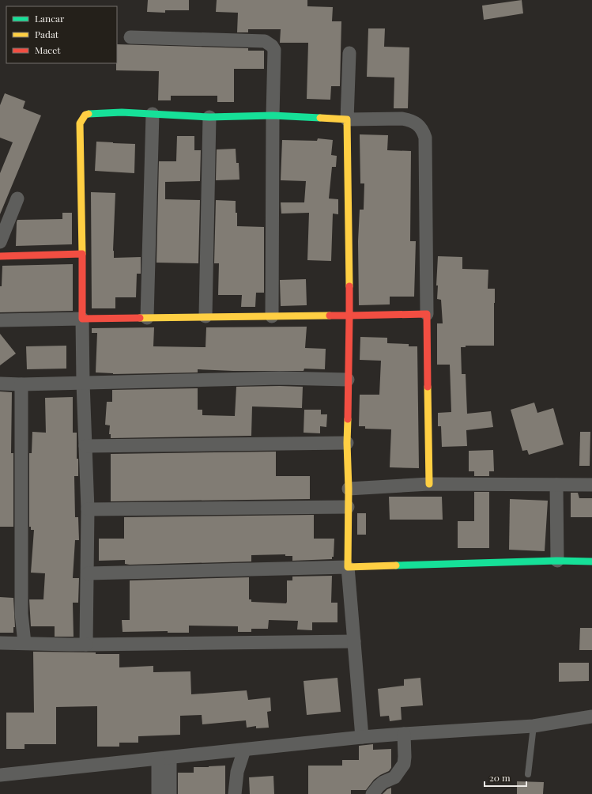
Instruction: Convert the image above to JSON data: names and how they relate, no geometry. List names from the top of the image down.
{
  "legend": ["Lancar", "Padat", "Macet"],
  "scale_bar": "20 m"
}
